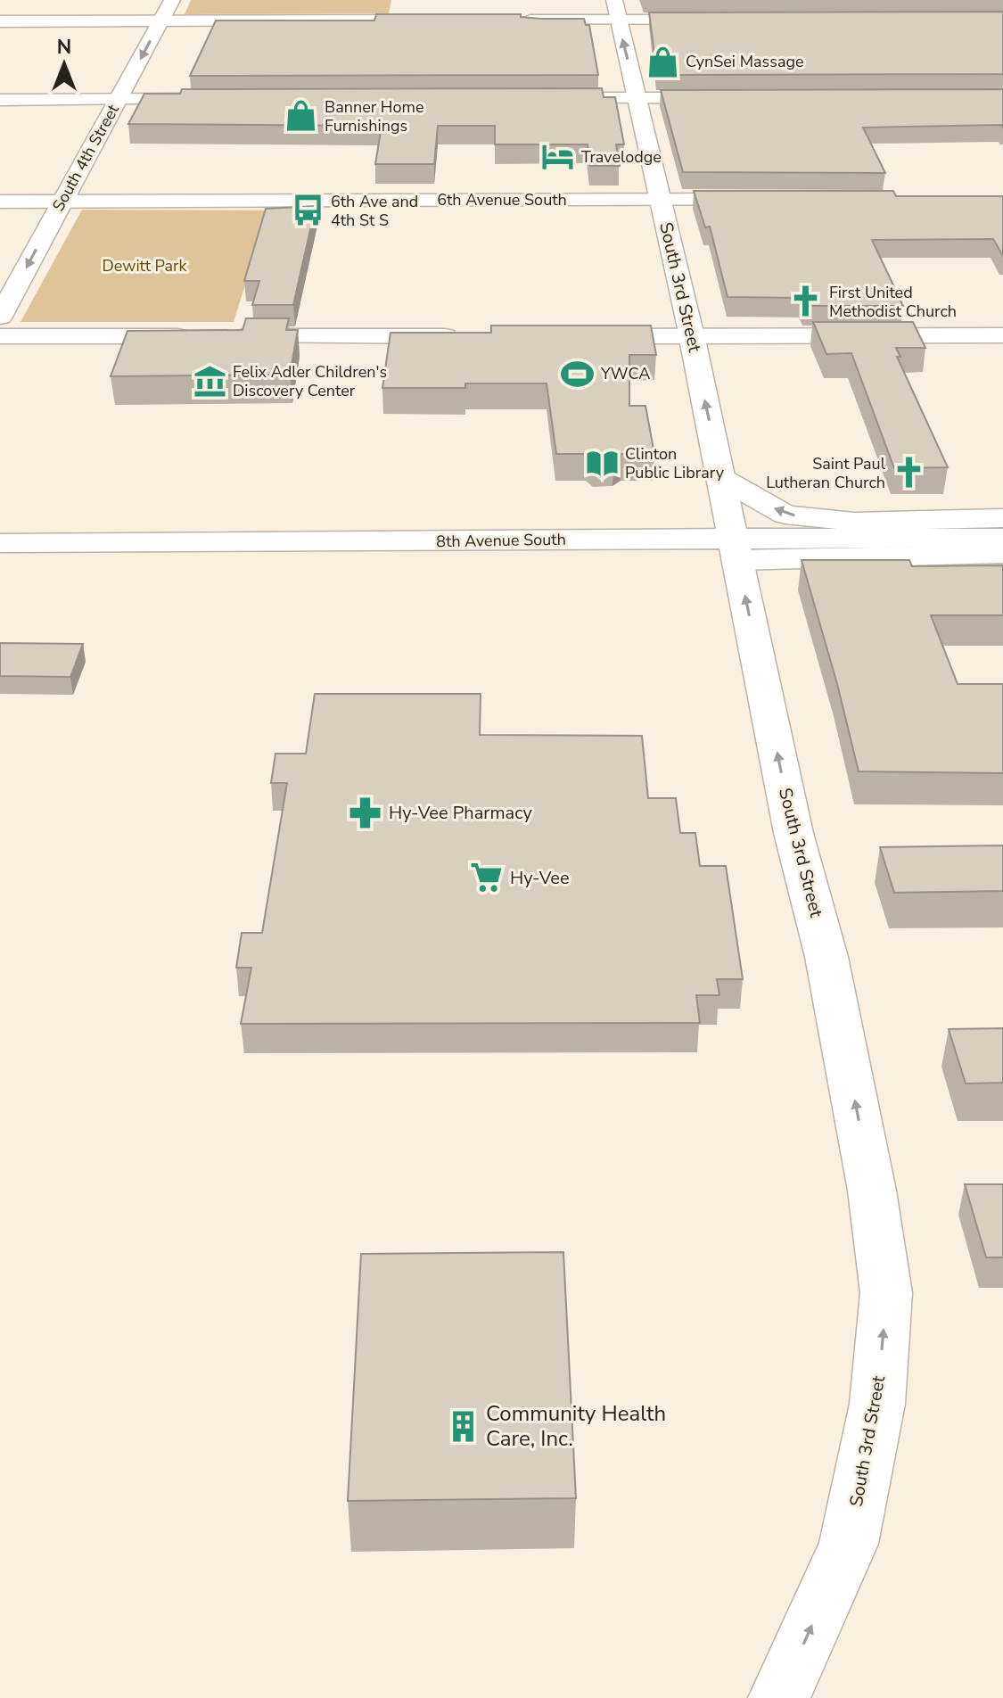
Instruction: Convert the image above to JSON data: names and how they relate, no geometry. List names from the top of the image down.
{
  "streets": {
    "main road": [
      "South 4th Street",
      "6th Avenue South",
      "South 3rd Street",
      "8th Avenue South"
    ]
  },
  "crossings": [
    ["South 4th Street", "6th Avenue South"],
    ["6th Avenue South", "South 3rd Street"],
    ["South 3rd Street", "8th Avenue South"]
  ],
  "one_way": ["South 4th Street", "South 3rd Street"],
  "parks": ["Dewitt Park"],
  "places": {
    "shop": ["CynSei Massage", "Banner Home Furnishings"],
    "hotel": ["Travelodge"],
    "bus stop": ["6th Ave and 4th St S"],
    "church": ["First United Methodist Church", "Saint Paul Lutheran Church"],
    "sports": ["YWCA"],
    "museum": ["Felix Adler Children's Discovery Center"],
    "library": ["Clinton Public Library"],
    "pharmacy": ["Hy-Vee Pharmacy"],
    "supermarket": ["Hy-Vee"],
    "building": ["Community Health Care, Inc."]
  },
  "north": "top"
}
